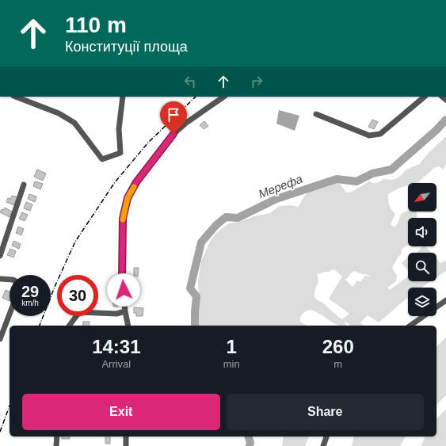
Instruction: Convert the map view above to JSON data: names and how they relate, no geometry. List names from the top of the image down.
{
  "water": ["Мерефа"],
  "north": "bottom left",
  "page": {
    "turn": ["110 m", "Конституції площа"],
    "speed": "29 km/h",
    "limit": "30",
    "eta": [
      "14:31",
      "Arrival",
      "1",
      "min",
      "260",
      "m"
    ],
    "buttons": ["Exit", "Share"]
  }
}
